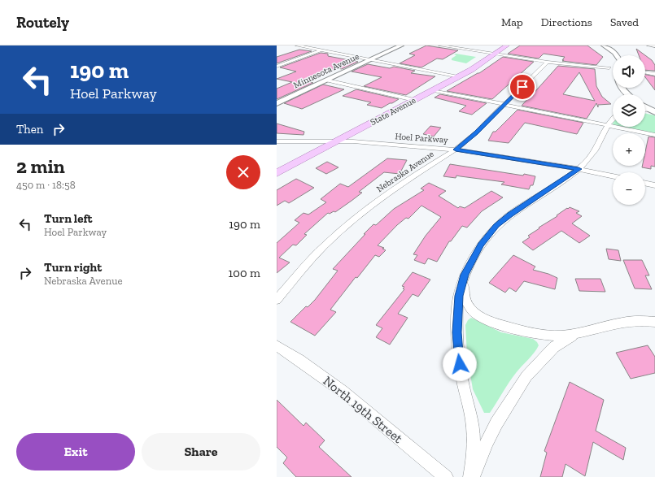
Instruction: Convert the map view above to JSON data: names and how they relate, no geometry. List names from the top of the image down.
{
  "streets": {
    "main road": ["Minnesota Avenue", "State Avenue"],
    "street": ["Hoel Parkway", "Nebraska Avenue", "North 19th Street"]
  },
  "crossings": [
    ["State Avenue", "Hoel Parkway"],
    ["Hoel Parkway", "Nebraska Avenue"]
  ],
  "page": {
    "header": "Routely",
    "nav": ["Map", "Directions", "Saved"],
    "turn": ["190 m", "Hoel Parkway"],
    "map_buttons": ["+", "−"],
    "then": "Then",
    "heading": ["2 min", "450 m · 18:58"],
    "list": [
      {
        "name": "Turn left",
        "note": "Hoel Parkway",
        "value": "190 m"
      },
      {
        "name": "Turn right",
        "note": "Nebraska Avenue",
        "value": "100 m"
      }
    ],
    "buttons": ["Exit", "Share"]
  }
}
